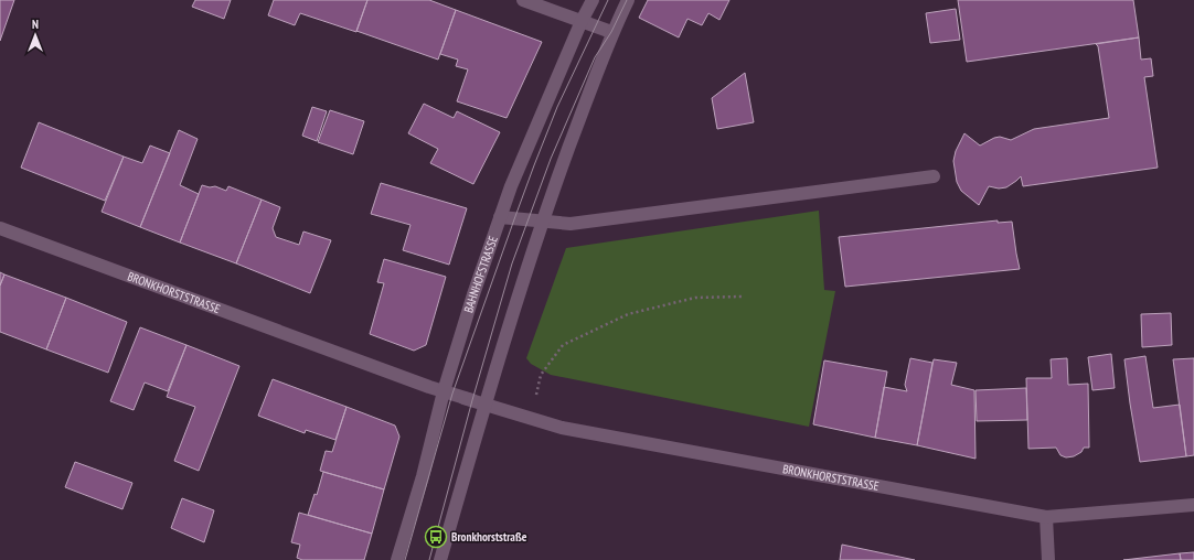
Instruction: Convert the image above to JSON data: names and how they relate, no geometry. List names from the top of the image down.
{
  "streets": {
    "street": ["BAHNHOFSTRASSE", "BRONKHORSTSTRASSE"]
  },
  "crossings": [
    ["BAHNHOFSTRASSE", "BRONKHORSTSTRASSE"]
  ],
  "places": {
    "bus stop": ["Bronkhorststraße"]
  },
  "north": "top"
}
